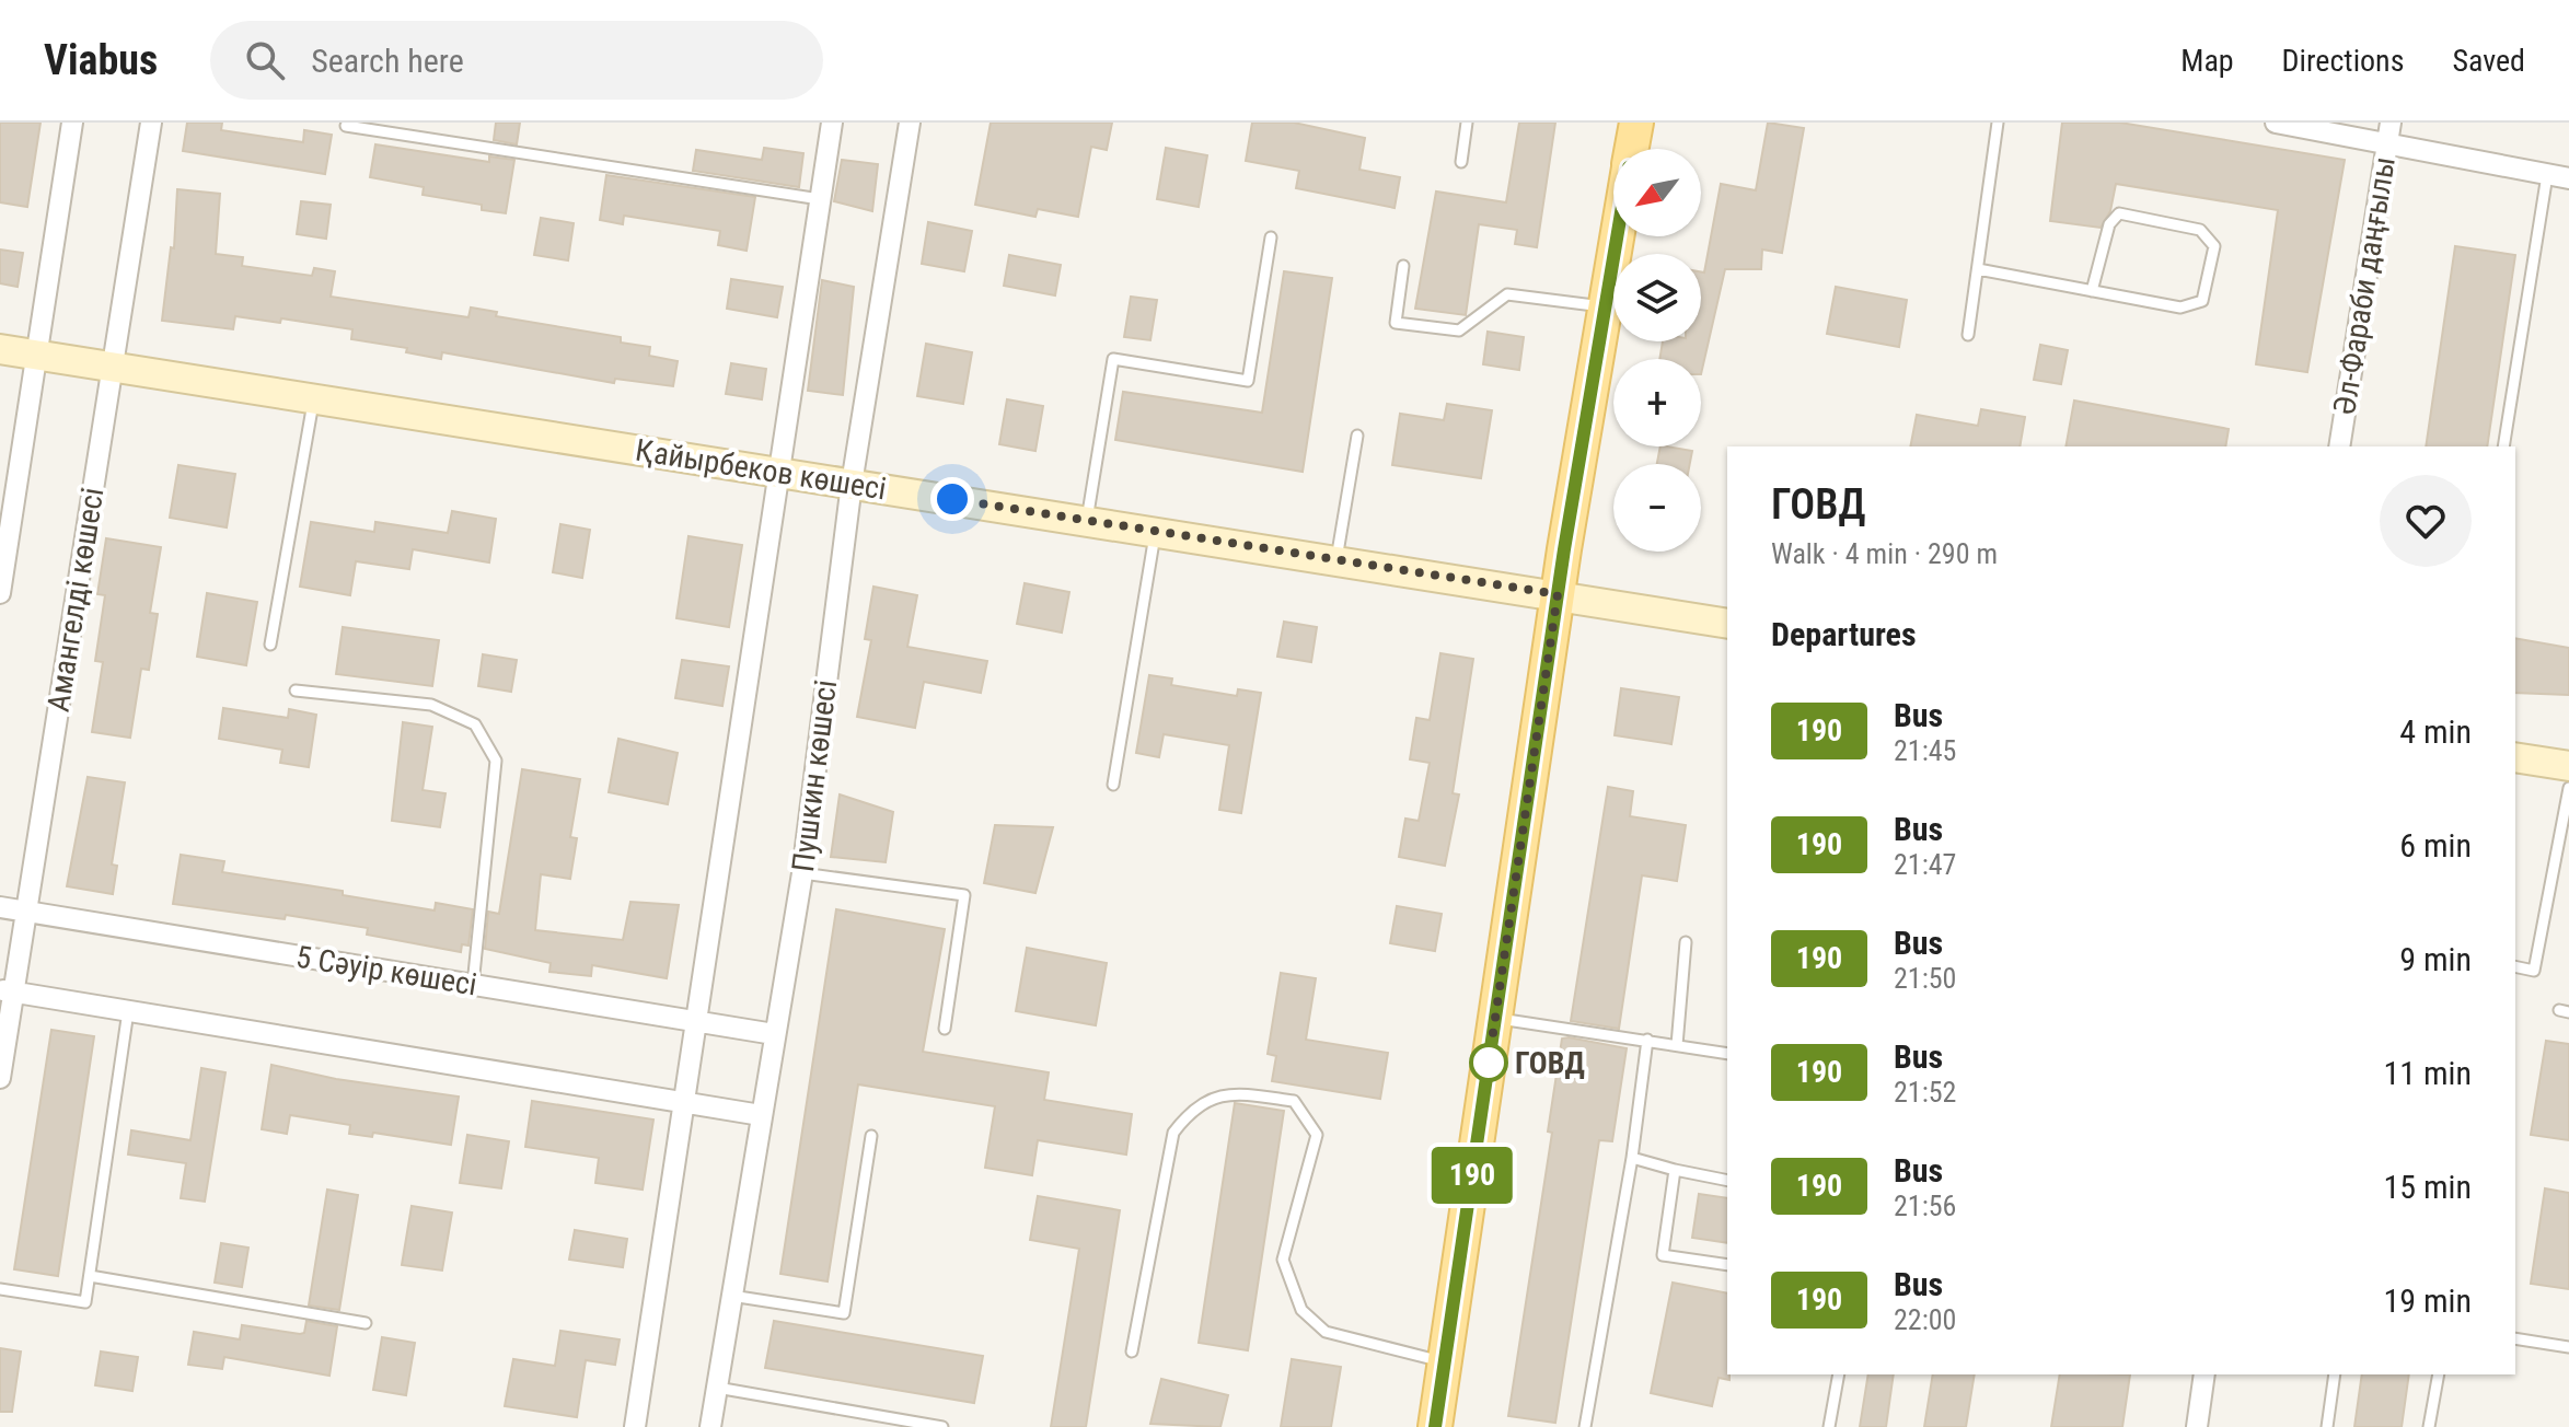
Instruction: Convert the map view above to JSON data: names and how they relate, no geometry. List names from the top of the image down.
{
  "streets": {
    "main road": ["Қайырбеков көшесі"],
    "street": [
      "Әл-Фараби даңғылы",
      "Амангелді көшесі",
      "Пушкин көшесі",
      "5 Сәуір көшесі"
    ]
  },
  "crossings": [
    ["Қайырбеков көшесі", "Амангелді көшесі"],
    ["Қайырбеков көшесі", "Пушкин көшесі"],
    ["Амангелді көшесі", "5 Сәуір көшесі"],
    ["Пушкин көшесі", "5 Сәуір көшесі"]
  ],
  "places": ["ГОВД"],
  "lines": ["bus line 190"],
  "north": "bottom left",
  "page": {
    "header": "Viabus",
    "search": "Search here",
    "nav": ["Map", "Directions", "Saved"],
    "on_map": "190",
    "map_buttons": ["+", "−"],
    "heading": [
      ["ГОВД", "Walk · 4 min · 290 m"],
      "Departures"
    ],
    "list": [
      {
        "mark": "190",
        "name": "Bus",
        "note": "21:45",
        "value": "4 min"
      },
      {
        "mark": "190",
        "name": "Bus",
        "note": "21:47",
        "value": "6 min"
      },
      {
        "mark": "190",
        "name": "Bus",
        "note": "21:50",
        "value": "9 min"
      },
      {
        "mark": "190",
        "name": "Bus",
        "note": "21:52",
        "value": "11 min"
      },
      {
        "mark": "190",
        "name": "Bus",
        "note": "21:56",
        "value": "15 min"
      },
      {
        "mark": "190",
        "name": "Bus",
        "note": "22:00",
        "value": "19 min"
      }
    ]
  }
}
